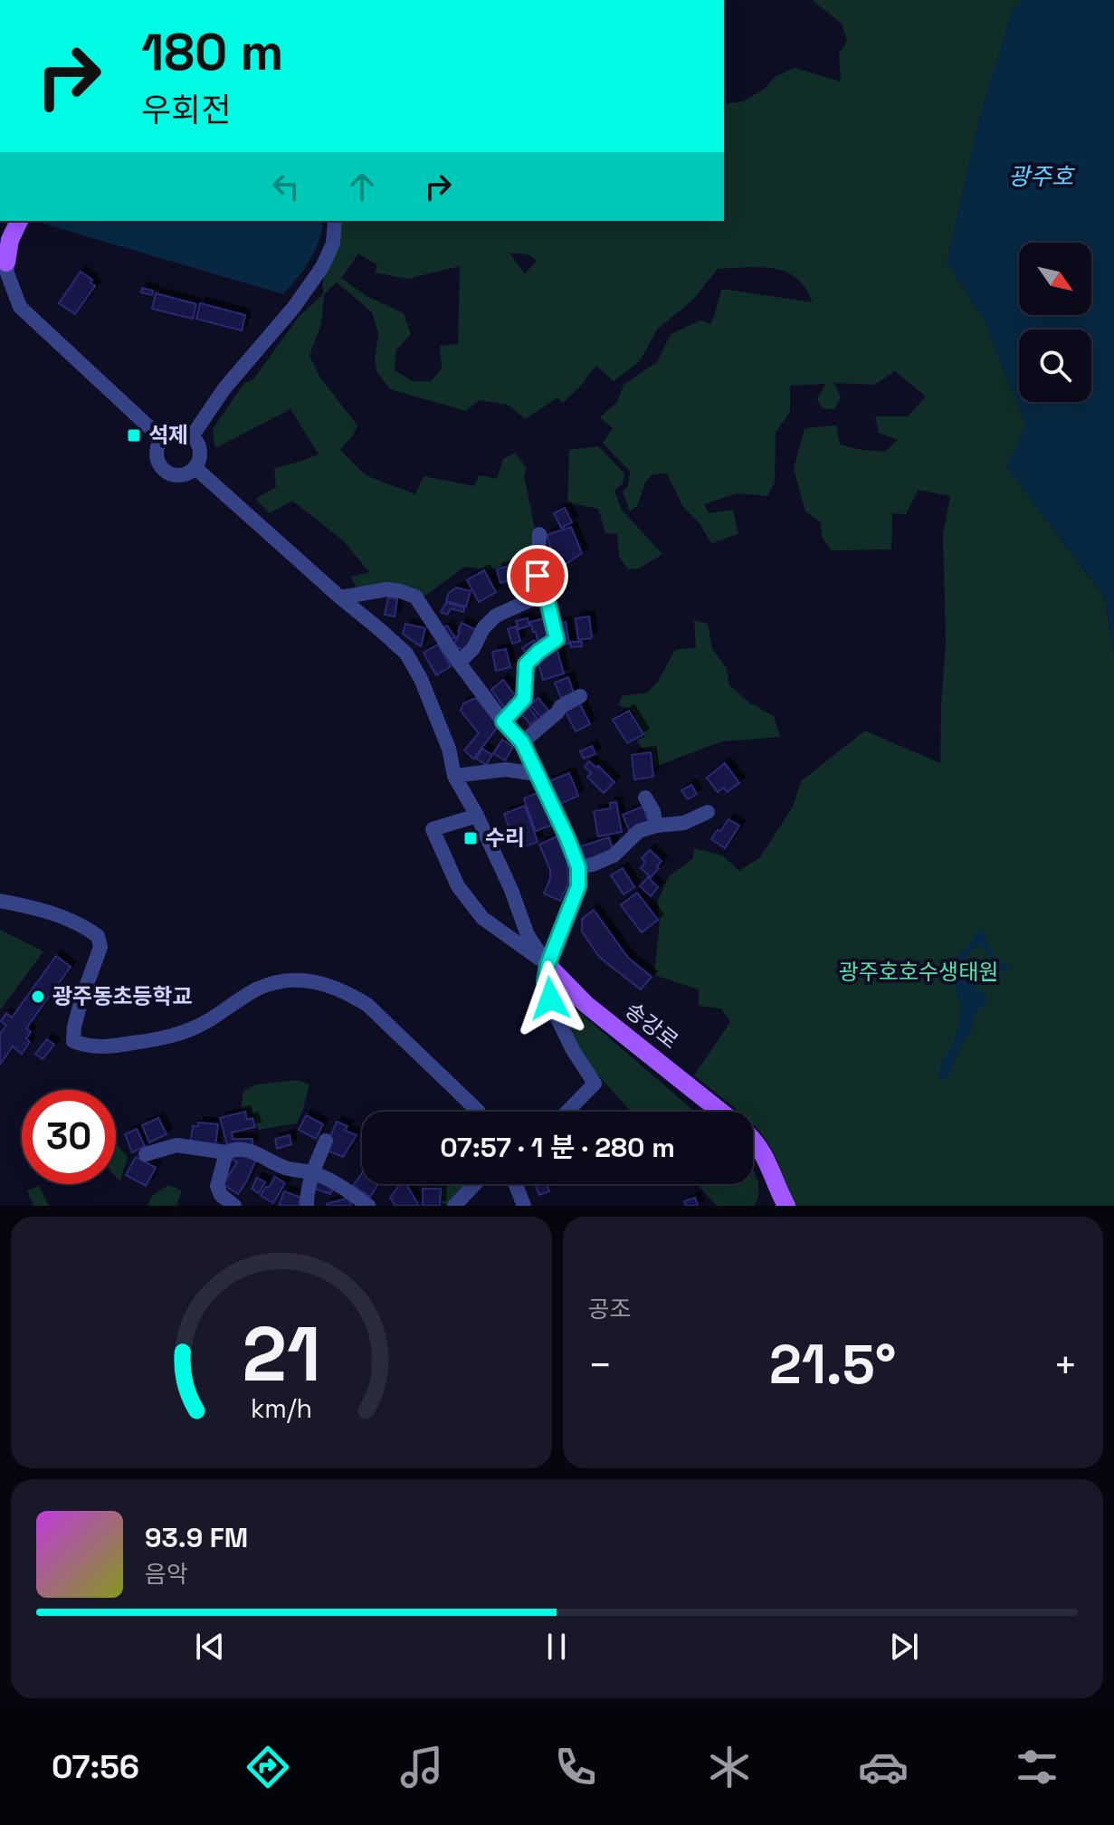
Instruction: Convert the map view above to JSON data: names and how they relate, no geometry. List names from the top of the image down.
{
  "streets": {
    "main road": ["송강로"]
  },
  "water": ["광주호"],
  "parks": ["광주호호수생태원"],
  "places": {
    "transit": ["석제", "수리"],
    "other": ["광주동초등학교"]
  },
  "north": "bottom right",
  "page": {
    "turn": ["180 m", "우회전"],
    "limit": "30",
    "trip": "07:57 · 1 분 · 280 m",
    "tile": "공조",
    "heat": ["−", "21.5°", "+"],
    "song": ["93.9 FM", "음악"],
    "tabs": "07:56",
    "gauge": ["21", "km/h"]
  }
}
